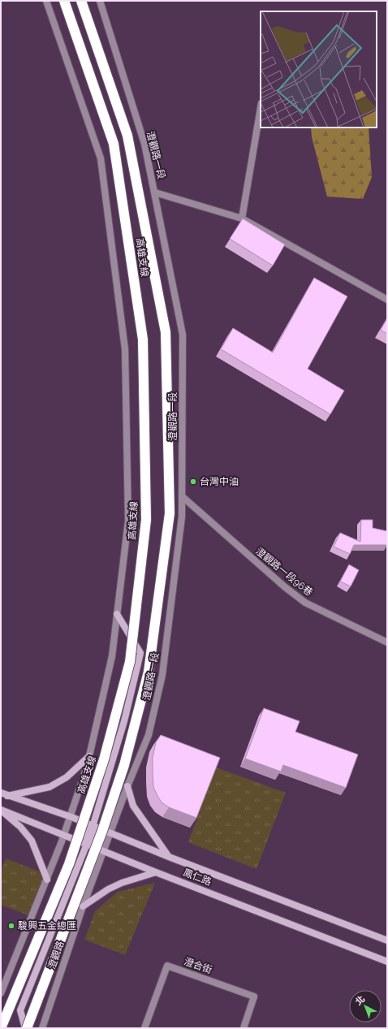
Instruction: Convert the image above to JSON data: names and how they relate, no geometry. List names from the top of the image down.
{
  "streets": {
    "highway": ["高雄支線"],
    "main road": ["鳳仁路"],
    "street": [
      "澄觀路一段",
      "澄觀路一段96巷",
      "澄觀路",
      "澄合街"
    ]
  },
  "crossings": [
    ["澄觀路一段", "澄觀路一段96巷"],
    ["澄觀路一段", "鳳仁路"],
    ["澄觀路一段", "澄觀路"],
    ["鳳仁路", "澄觀路"]
  ],
  "places": ["台灣中油", "駿興五金總匯"],
  "north": "top left"
}
